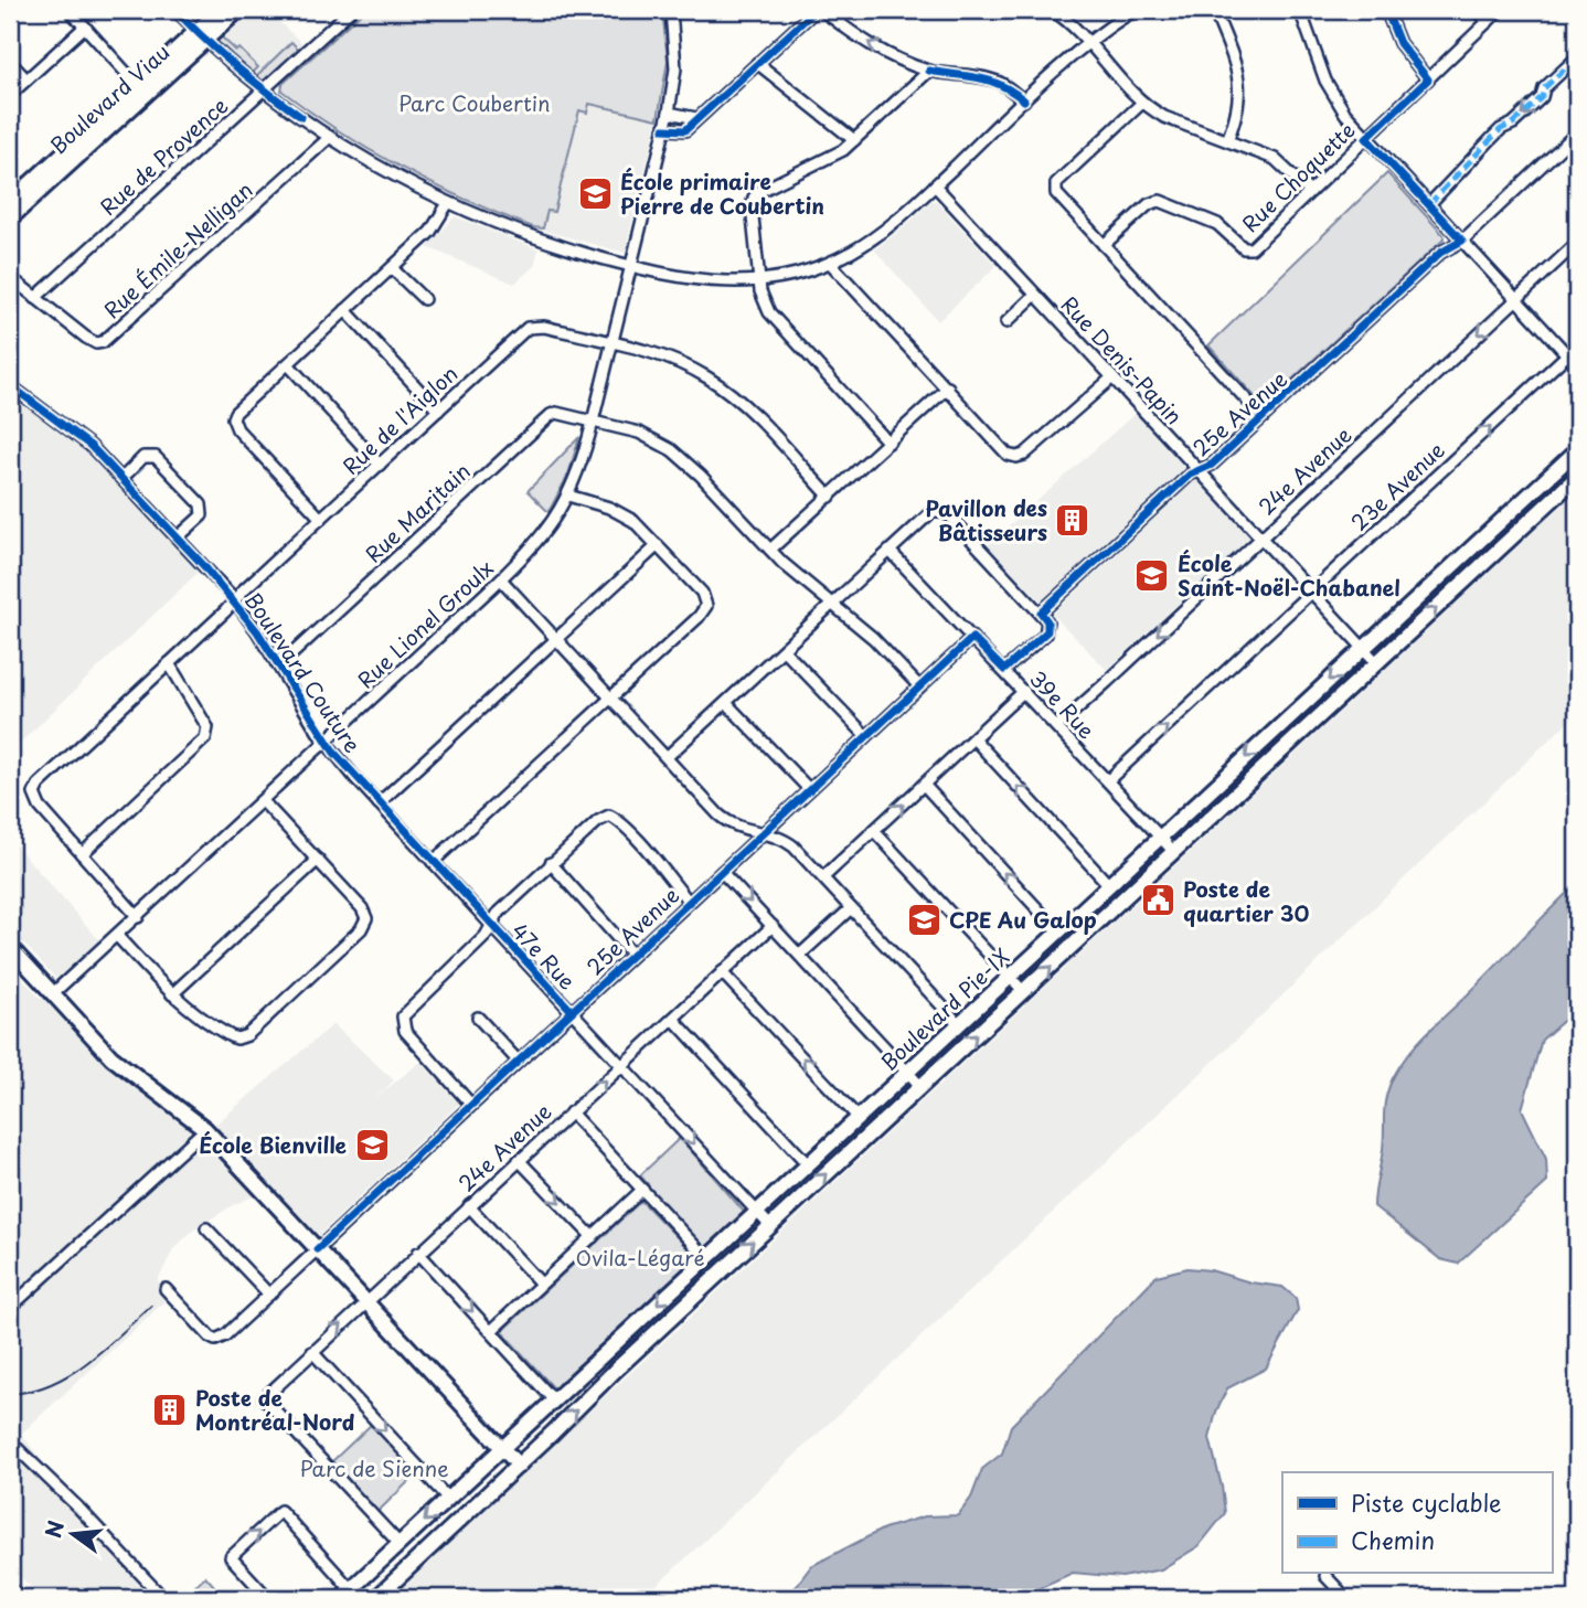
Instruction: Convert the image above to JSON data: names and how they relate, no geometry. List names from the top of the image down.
{
  "streets": {
    "main road": ["Boulevard Viau", "Boulevard Pie-IX"],
    "street": [
      "Rue de Provence",
      "Rue Choquette",
      "Rue Émile-Nelligan",
      "Rue Denis-Papin",
      "25e Avenue",
      "Rue de l'Aiglon",
      "24e Avenue",
      "23e Avenue",
      "Rue Maritain",
      "Rue Lionel Groulx",
      "Boulevard Couture",
      "39e Rue",
      "47e Rue"
    ]
  },
  "crossings": [
    ["Rue de Provence", "Rue Émile-Nelligan"],
    ["Rue Denis-Papin", "25e Avenue"],
    ["Rue Denis-Papin", "24e Avenue"],
    ["Rue Denis-Papin", "23e Avenue"],
    ["Rue Denis-Papin", "Boulevard Pie-IX"],
    ["25e Avenue", "39e Rue"],
    ["25e Avenue", "47e Rue"],
    ["Rue de l'Aiglon", "Rue Lionel Groulx"],
    ["Rue de l'Aiglon", "Boulevard Couture"],
    ["24e Avenue", "39e Rue"],
    ["24e Avenue", "47e Rue"],
    ["24e Avenue", "Boulevard Pie-IX"],
    ["23e Avenue", "39e Rue"],
    ["Rue Maritain", "Rue Lionel Groulx"],
    ["Rue Maritain", "Boulevard Couture"],
    ["Rue Lionel Groulx", "Boulevard Couture"],
    ["Boulevard Couture", "47e Rue"],
    ["39e Rue", "Boulevard Pie-IX"],
    ["47e Rue", "Boulevard Pie-IX"]
  ],
  "one_way": ["23e Avenue"],
  "parks": ["Parc Coubertin", "Ovila-Légaré", "Parc de Sienne"],
  "places": {
    "school or university": [
      "École primaire Pierre de Coubertin",
      "École Saint-Noël-Chabanel",
      "CPE Au Galop",
      "École Bienville"
    ],
    "building": ["Pavillon des Bâtisseurs", "Poste de Montréal-Nord"],
    "public building": ["Poste de quartier 30"]
  },
  "legend": ["Piste cyclable", "Chemin"],
  "north": "left"
}
